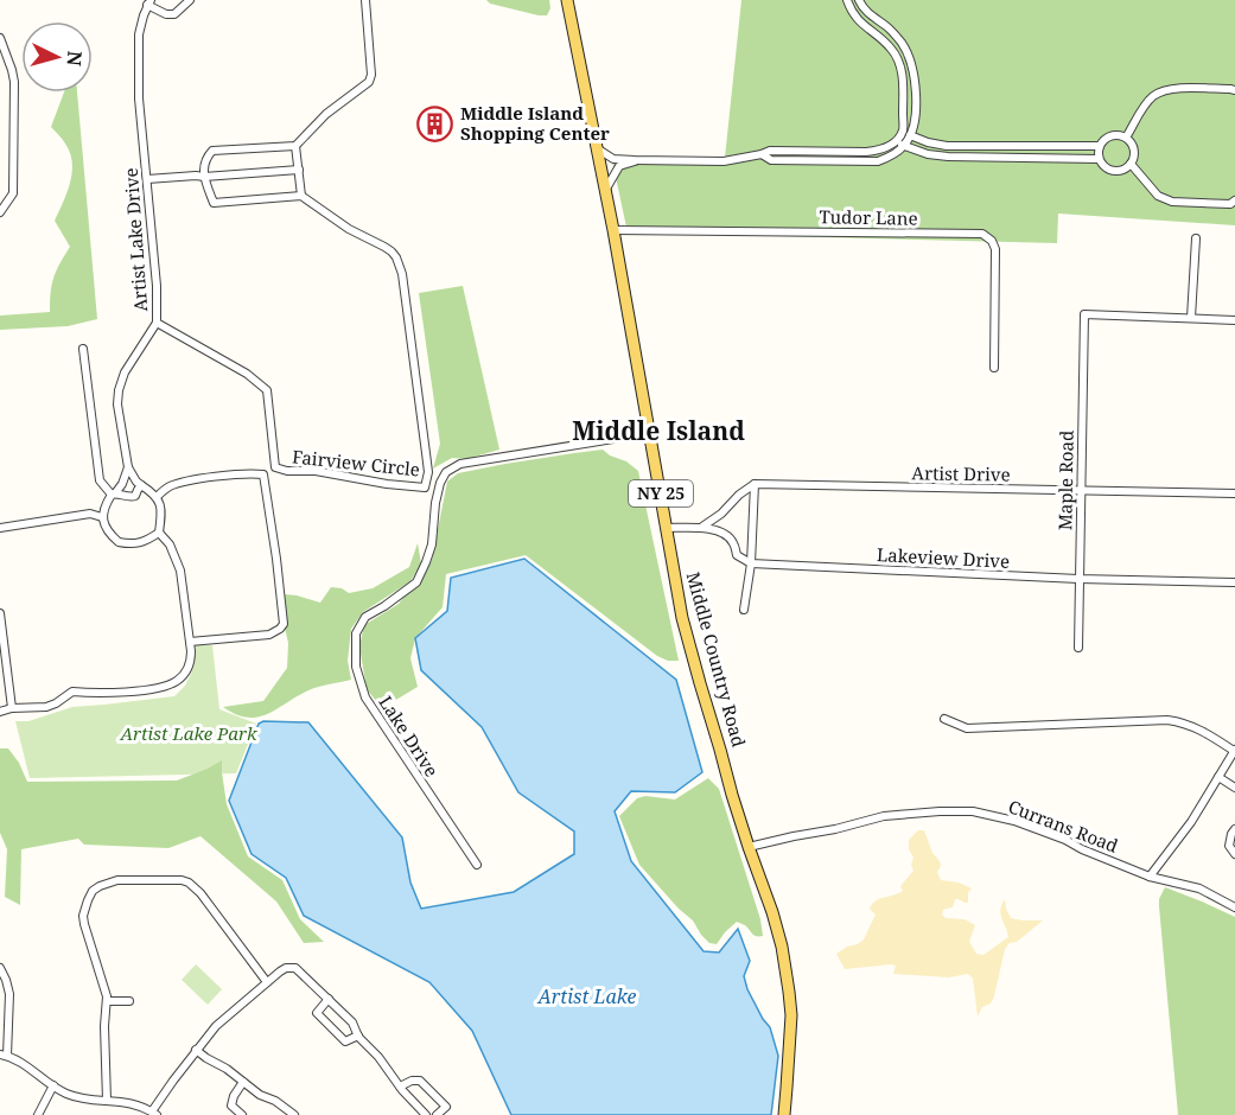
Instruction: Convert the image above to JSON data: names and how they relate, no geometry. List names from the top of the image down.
{
  "streets": {
    "main road": ["NY 25", "Middle Country Road"],
    "street": [
      "Tudor Lane",
      "Artist Lake Drive",
      "Fairview Circle",
      "Artist Drive",
      "Maple Road",
      "Lakeview Drive",
      "Lake Drive",
      "Currans Road"
    ]
  },
  "crossings": [
    ["Tudor Lane", "Middle Country Road"],
    ["Artist Lake Drive", "Fairview Circle"],
    ["Artist Drive", "Maple Road"],
    ["Maple Road", "Lakeview Drive"],
    ["Middle Country Road", "Lake Drive"],
    ["Middle Country Road", "Currans Road"]
  ],
  "districts": ["Middle Island"],
  "water": ["Artist Lake"],
  "parks": ["Artist Lake Park"],
  "places": {
    "building": ["Middle Island Shopping Center"]
  },
  "north": "right"
}
